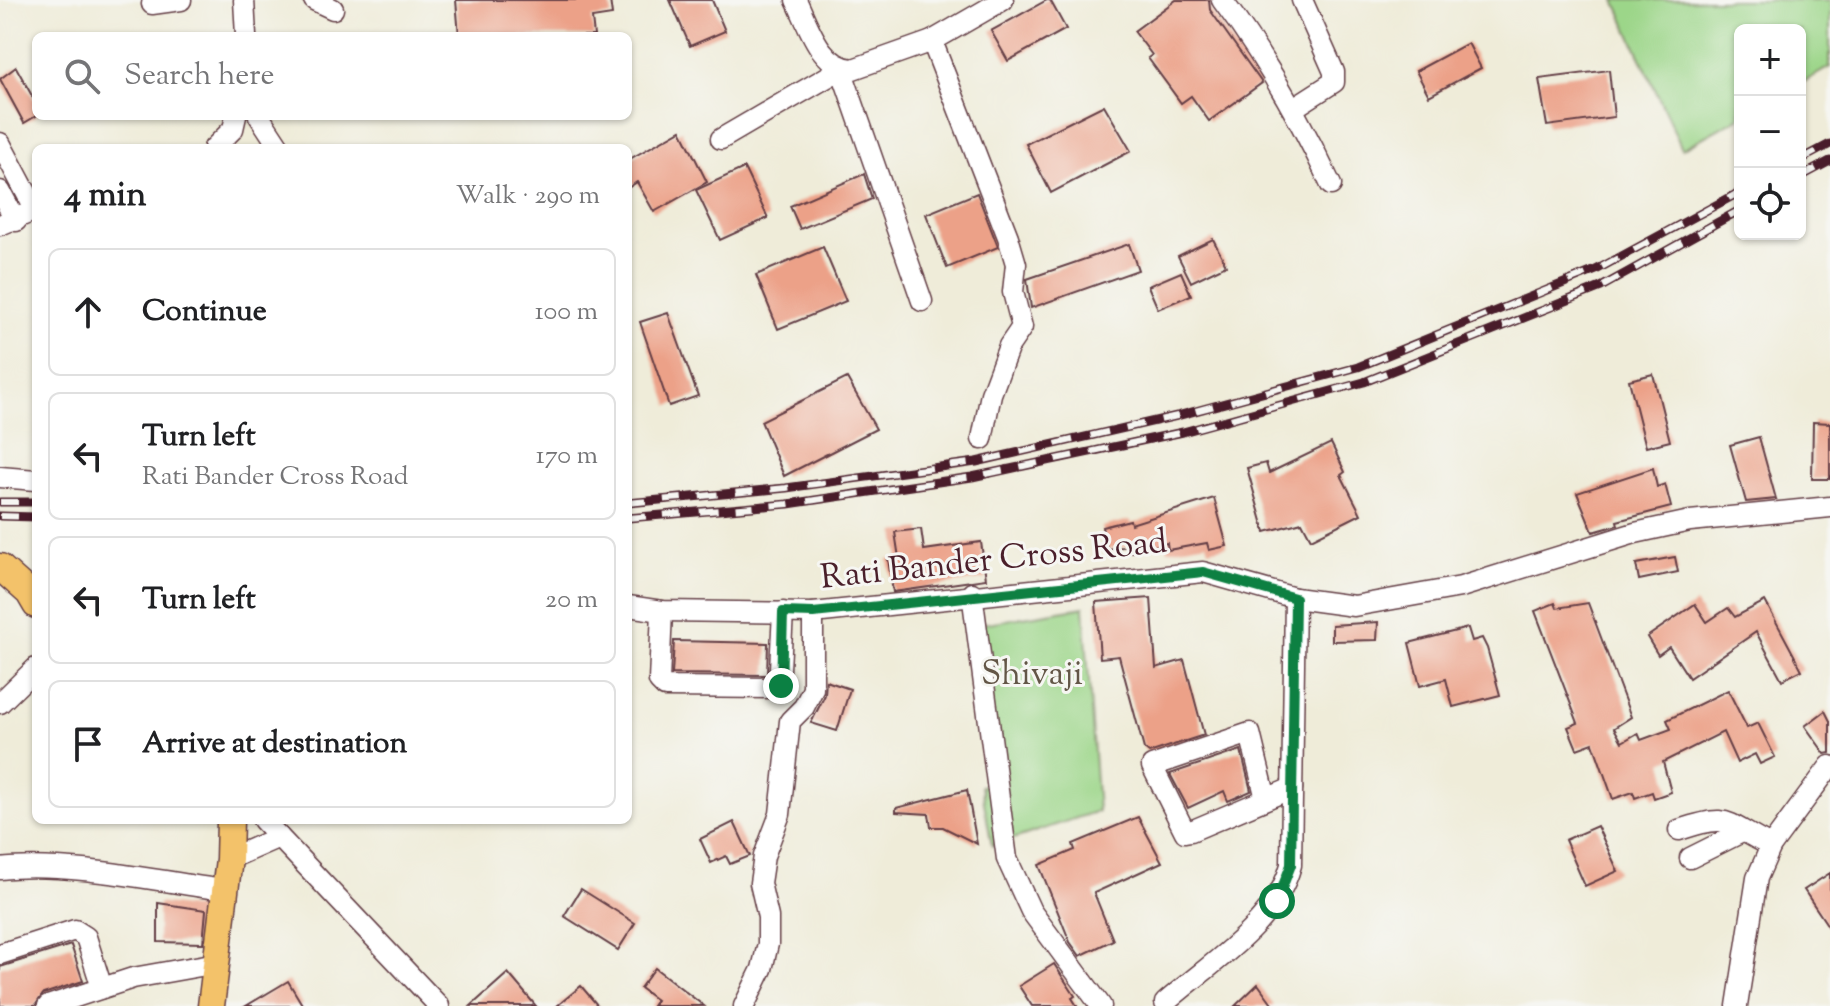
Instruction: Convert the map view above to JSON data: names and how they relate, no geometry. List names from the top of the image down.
{
  "streets": {
    "street": ["Rati Bander Cross Road"]
  },
  "parks": ["Shivaji"],
  "page": {
    "map_buttons": ["+", "−"],
    "search": "Search here",
    "heading": ["4 min", "Walk · 290 m"],
    "list": [
      ["Continue", "100 m"],
      ["Turn left", "Rati Bander Cross Road", "170 m"],
      ["Turn left", "20 m"],
      "Arrive at destination"
    ]
  }
}
